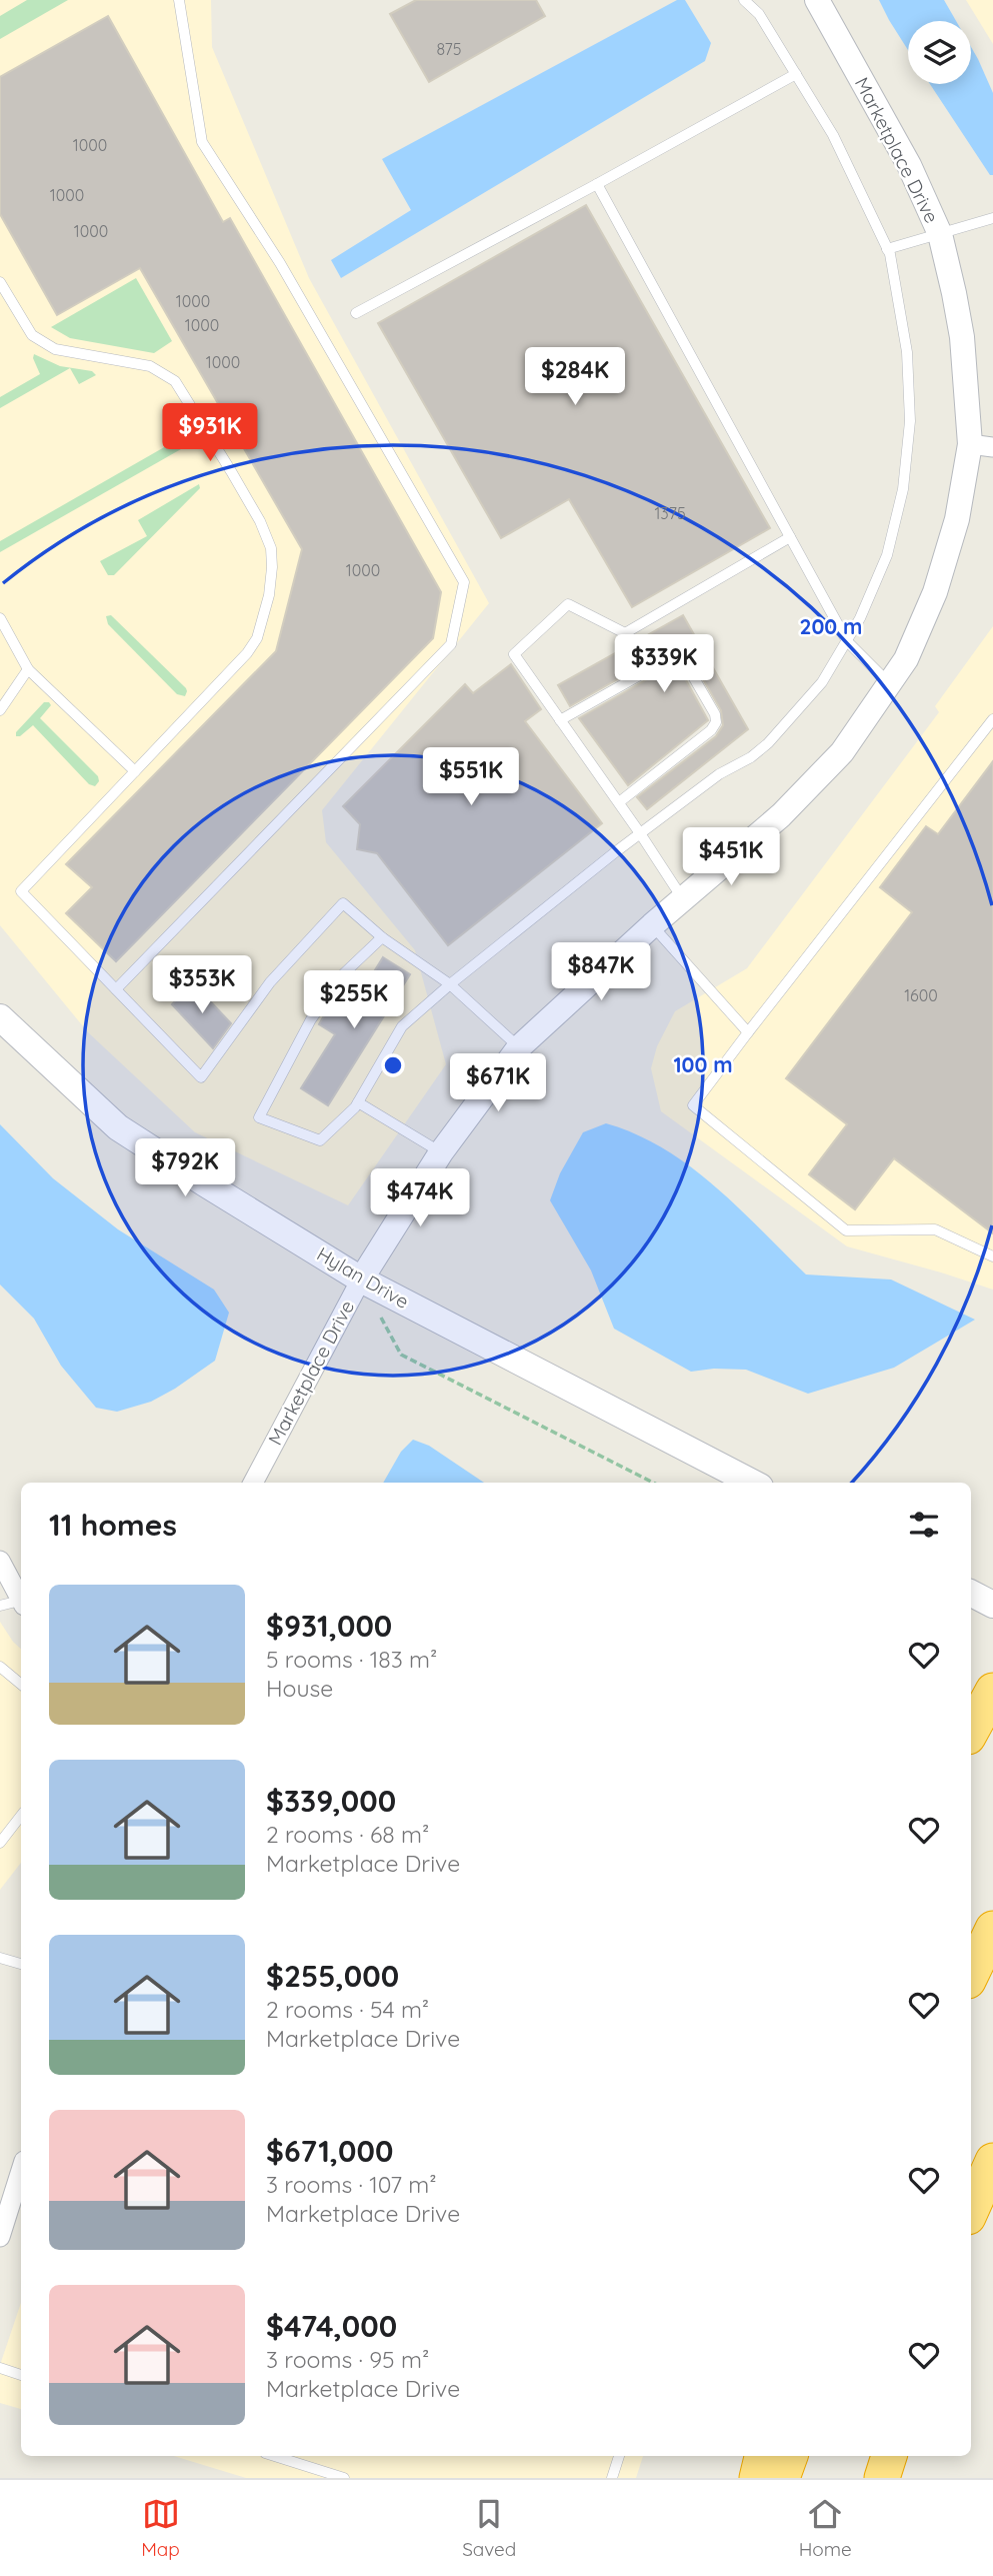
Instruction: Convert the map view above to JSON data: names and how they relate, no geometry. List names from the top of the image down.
{
  "streets": {
    "main road": ["Hylan Drive"],
    "street": ["Marketplace Drive"]
  },
  "crossings": [
    ["Marketplace Drive", "Hylan Drive"]
  ],
  "house_numbers": [
    "875",
    "1000",
    "1000",
    "1000",
    "1000",
    "1000",
    "1000",
    "1375",
    "1000",
    "1600"
  ],
  "page": {
    "price": [
      "$284K",
      "$931K",
      "$339K",
      "$551K",
      "$451K",
      "$847K",
      "$353K",
      "$255K",
      "$671K",
      "$792K",
      "$474K"
    ],
    "heading": "11 homes",
    "list": [
      {
        "name": "$931,000",
        "note": "5 rooms · 183 m² · House"
      },
      {
        "name": "$339,000",
        "note": "2 rooms · 68 m² · Marketplace Drive"
      },
      {
        "name": "$255,000",
        "note": "2 rooms · 54 m² · Marketplace Drive"
      },
      {
        "name": "$671,000",
        "note": "3 rooms · 107 m² · Marketplace Drive"
      },
      {
        "name": "$474,000",
        "note": "3 rooms · 95 m² · Marketplace Drive"
      }
    ],
    "tabs": ["Map", "Saved", "Home"]
  },
  "rings": ["200 m", "100 m"]
}
